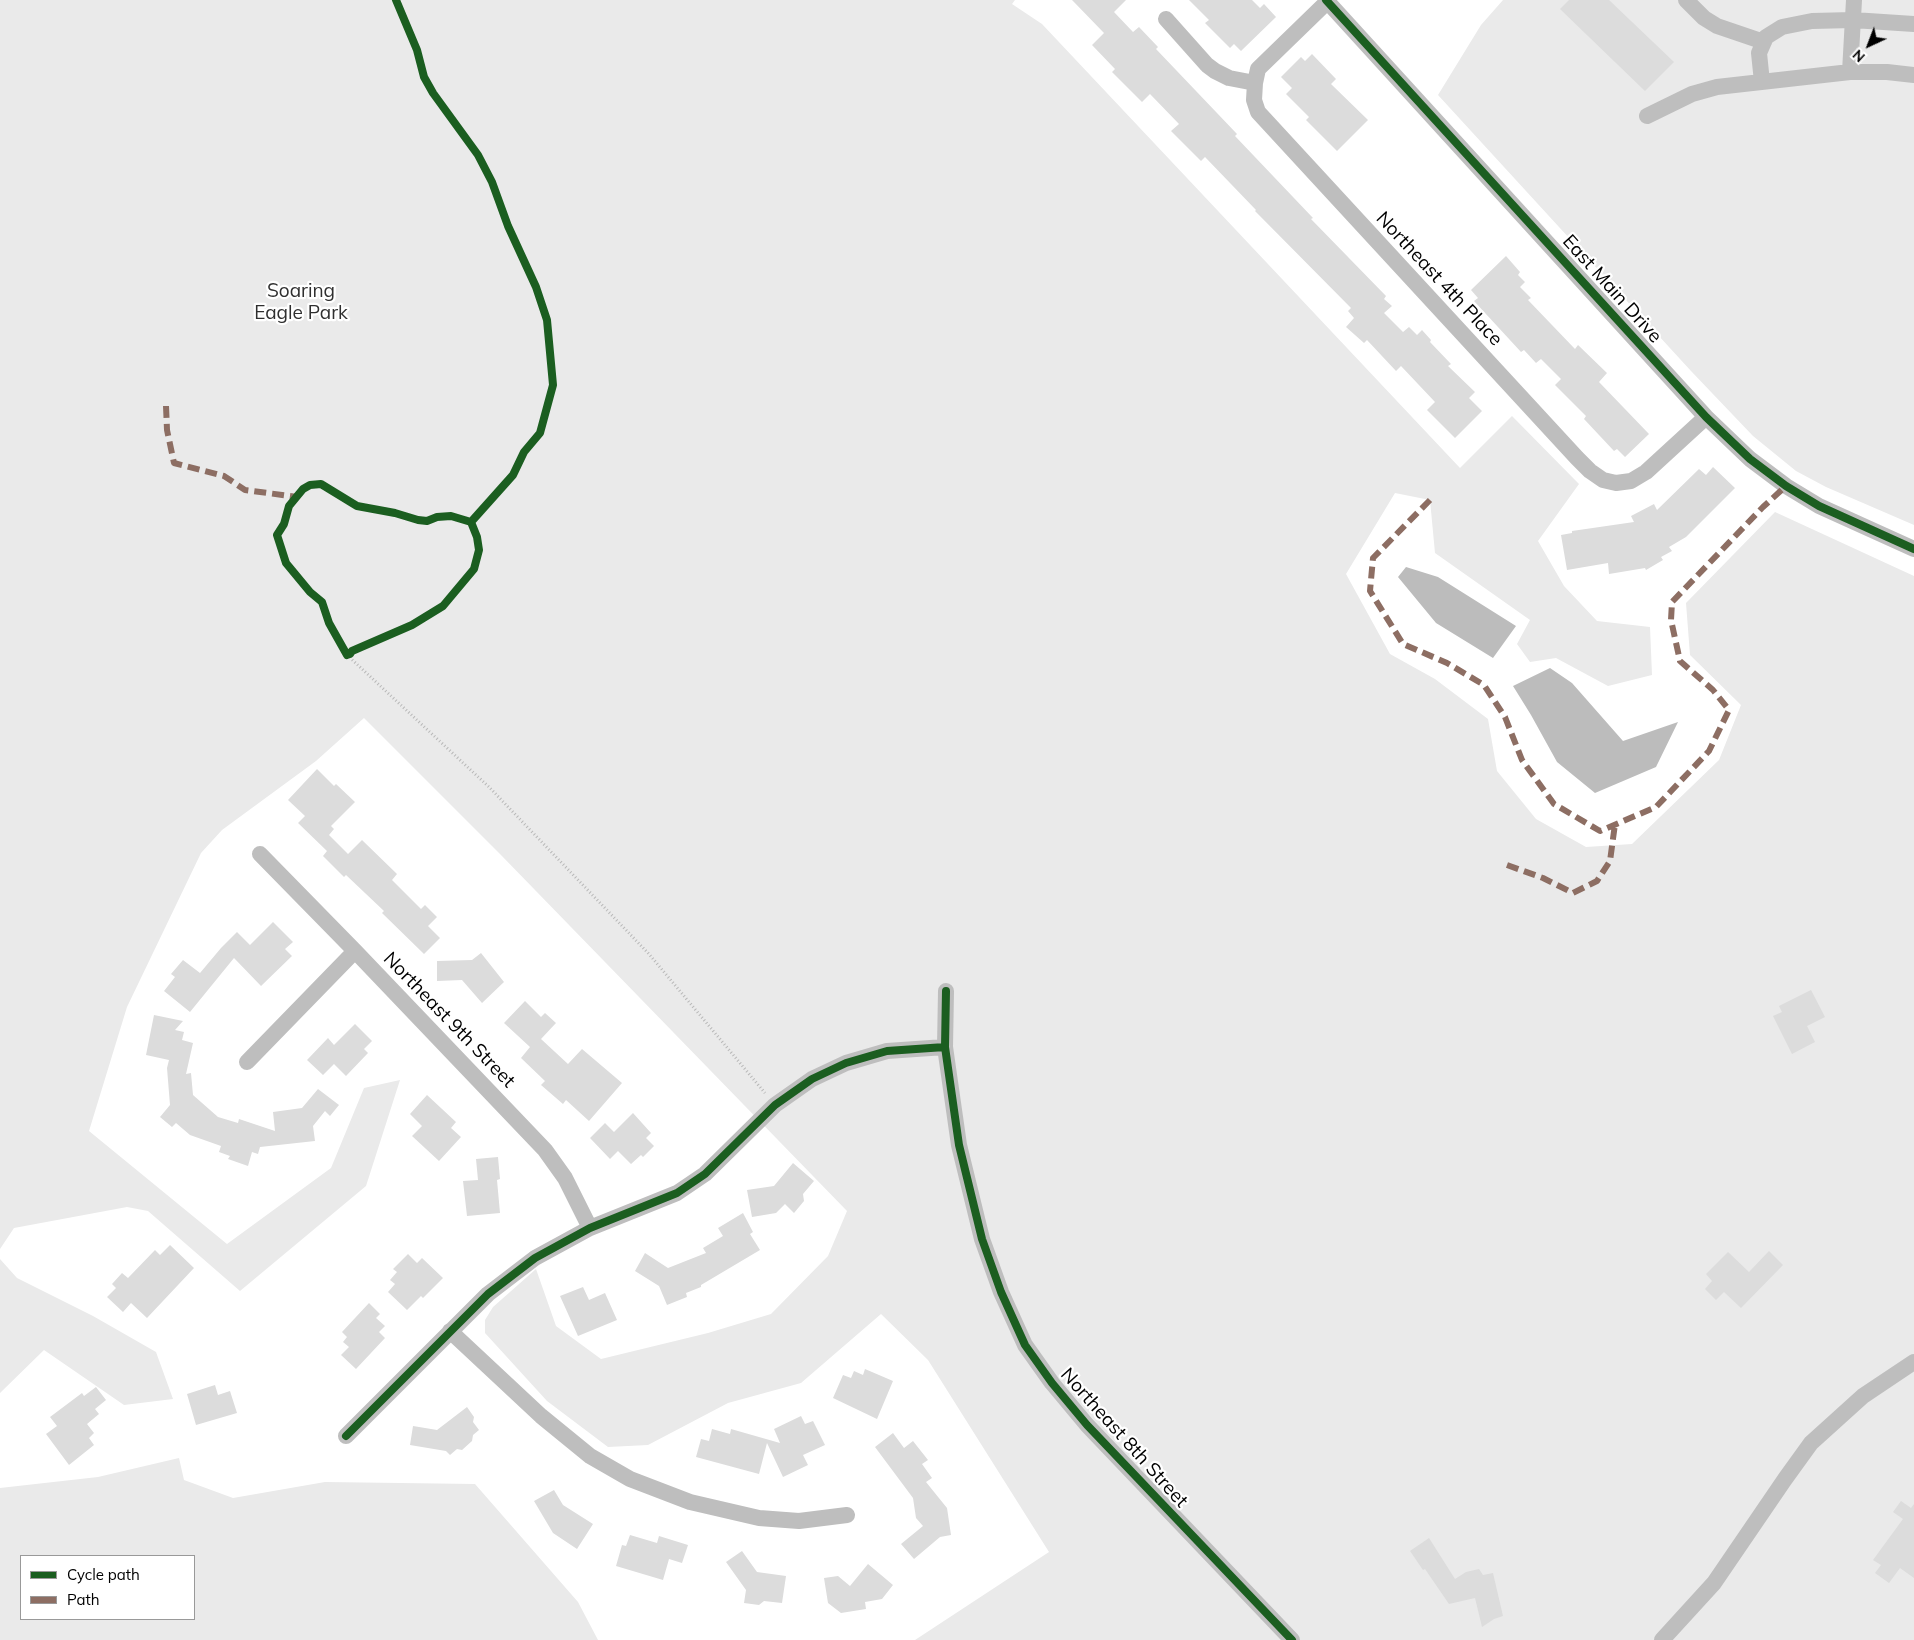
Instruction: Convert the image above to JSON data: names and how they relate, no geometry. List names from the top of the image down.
{
  "streets": {
    "street": [
      "Northeast 4th Place",
      "East Main Drive",
      "Northeast 9th Street",
      "Northeast 8th Street"
    ]
  },
  "crossings": [
    ["Northeast 4th Place", "East Main Drive"]
  ],
  "parks": ["Soaring Eagle Park"],
  "legend": ["Cycle path", "Path"],
  "north": "bottom left"
}
